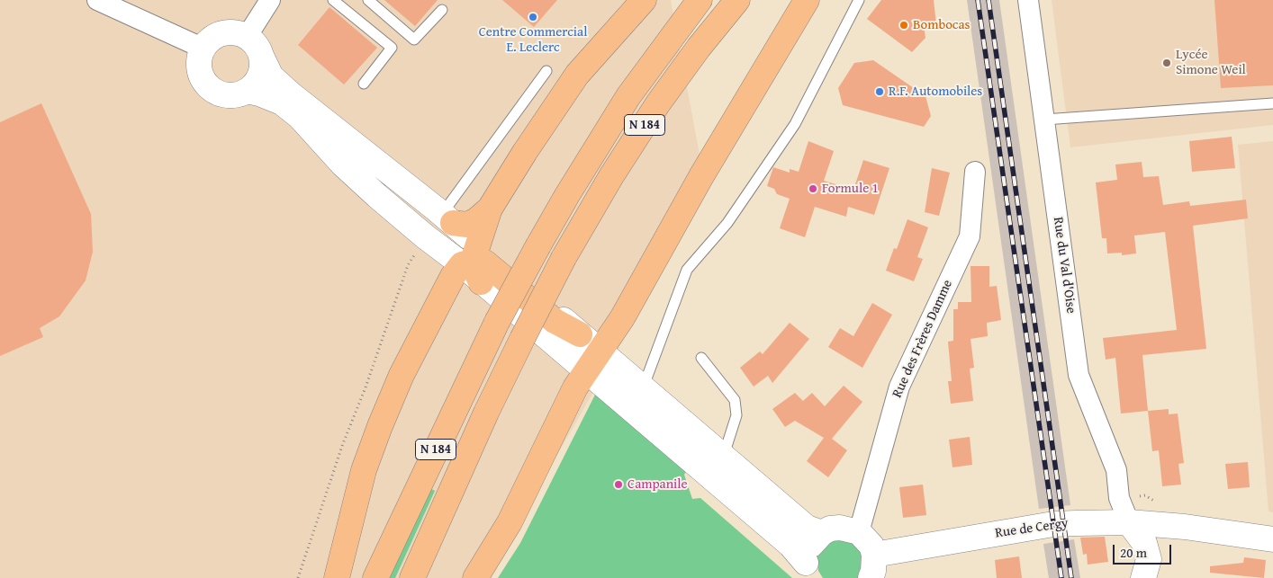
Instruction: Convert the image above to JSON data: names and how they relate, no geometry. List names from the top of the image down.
{
  "streets": {
    "main road": ["N 184"],
    "street": ["Rue du Val d'Oise", "Rue des Frères Damme", "Rue de Cergy"]
  },
  "crossings": [
    ["Rue du Val d'Oise", "Rue de Cergy"]
  ],
  "places": [
    "Centre Commercial E. Leclerc",
    "Bombocas",
    "Lycée Simone Weil",
    "R.F. Automobiles",
    "Formule 1",
    "Campanile"
  ],
  "scale_bar": "20 m"
}
